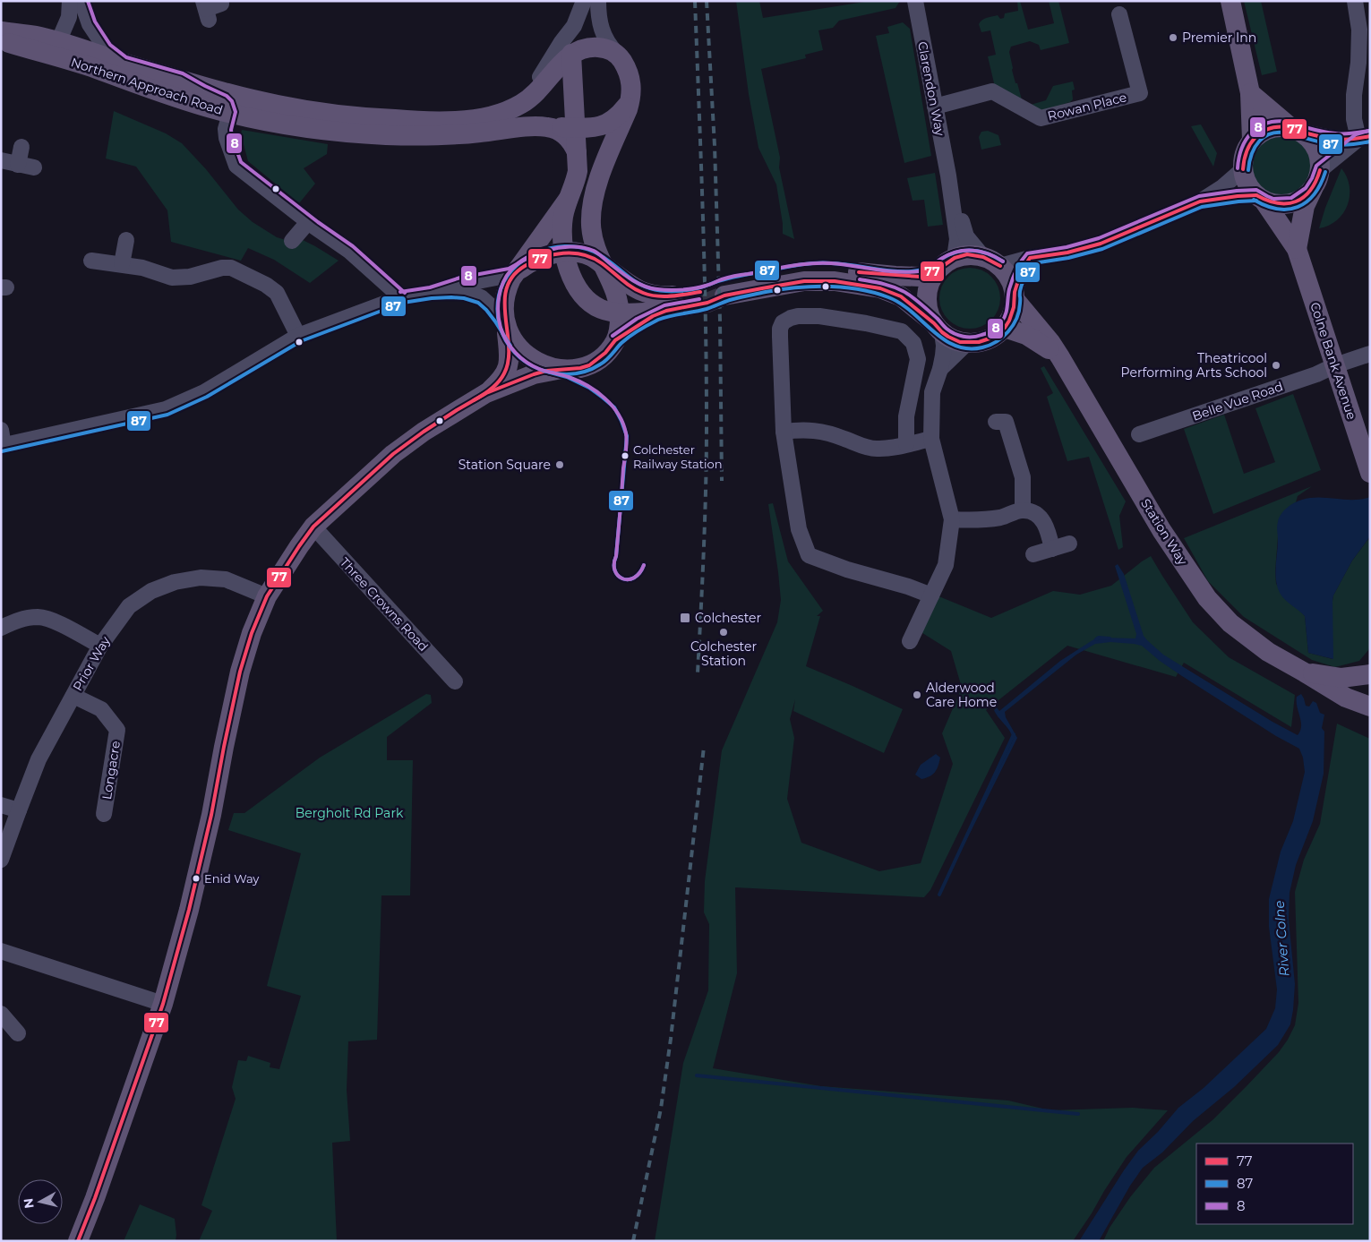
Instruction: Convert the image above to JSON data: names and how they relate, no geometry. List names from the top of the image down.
{
  "streets": {
    "main road": ["Northern Approach Road", "Colne Bank Avenue", "Station Way"],
    "street": [
      "Clarendon Way",
      "Rowan Place",
      "Belle Vue Road",
      "Three Crowns Road",
      "Prior Way",
      "Longacre"
    ]
  },
  "crossings": [
    ["Clarendon Way", "Rowan Place"],
    ["Clarendon Way", "Station Way"],
    ["Colne Bank Avenue", "Belle Vue Road"],
    ["Prior Way", "Longacre"]
  ],
  "water": ["River Colne"],
  "parks": ["Bergholt Rd Park"],
  "places": {
    "other": [
      "Premier Inn",
      "Theatricool Performing Arts School",
      "Colchester Railway Station",
      "Station Square",
      "Colchester Station",
      "Alderwood Care Home",
      "Enid Way"
    ],
    "transit": ["Colchester"]
  },
  "lines": ["transit line 8", "transit line 77", "transit line 87"],
  "legend": ["77", "87", "8"],
  "north": "left"
}
